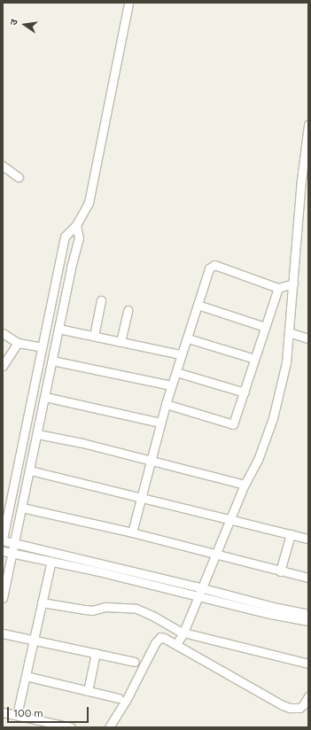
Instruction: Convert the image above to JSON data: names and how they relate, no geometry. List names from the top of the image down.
{
  "scale_bar": "100 m",
  "north": "left"
}
